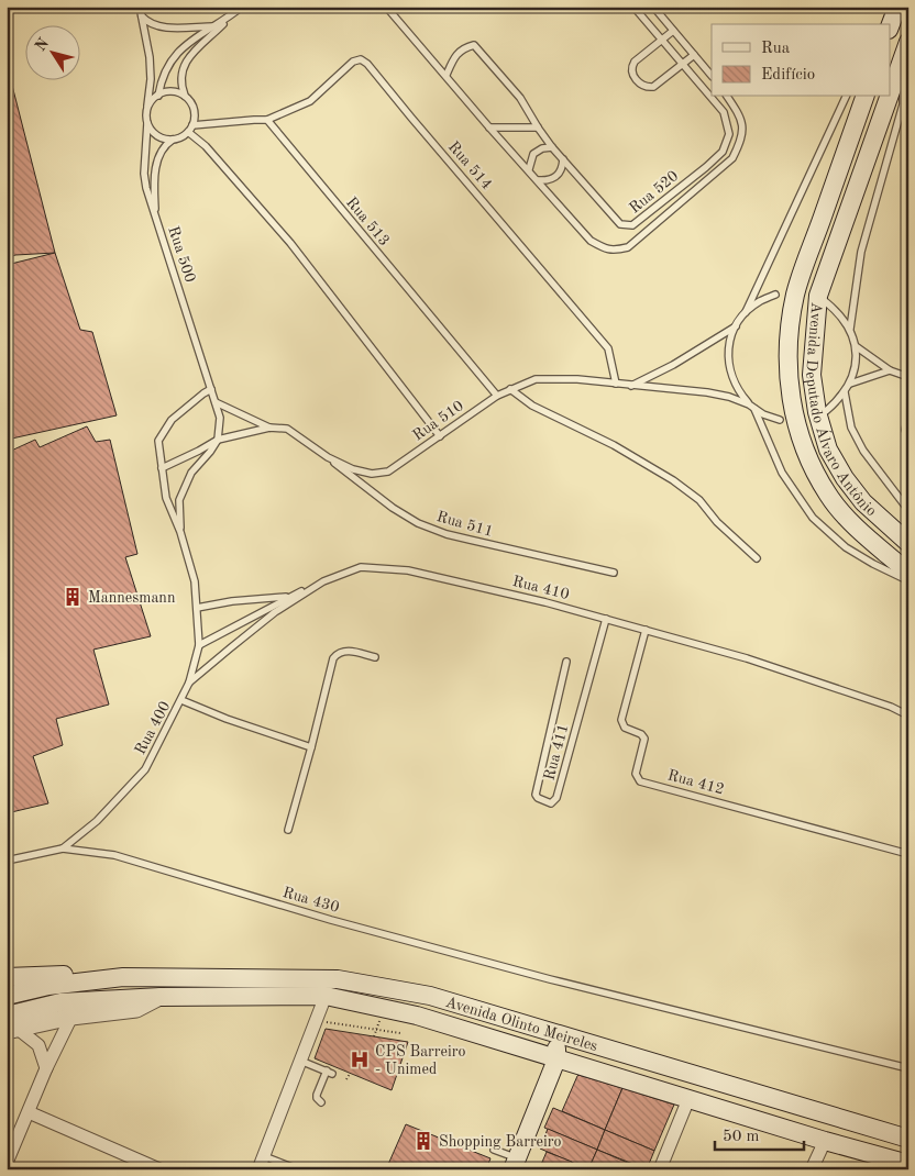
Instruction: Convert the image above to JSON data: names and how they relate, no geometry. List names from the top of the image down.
{
  "streets": {
    "main road": ["Avenida Deputado Álvaro Antônio", "Avenida Olinto Meireles"],
    "lane": [
      "Rua 514",
      "Rua 520",
      "Rua 513",
      "Rua 500",
      "Rua 510",
      "Rua 511",
      "Rua 410",
      "Rua 400",
      "Rua 411",
      "Rua 412",
      "Rua 430"
    ]
  },
  "crossings": [
    ["Rua 514", "Rua 513"],
    ["Rua 514", "Rua 510"],
    ["Rua 513", "Rua 510"],
    ["Rua 500", "Rua 510"],
    ["Rua 510", "Rua 511"],
    ["Rua 410", "Rua 400"],
    ["Rua 410", "Rua 411"],
    ["Rua 410", "Rua 412"],
    ["Rua 400", "Rua 430"]
  ],
  "places": {
    "building": ["Mannesmann", "Shopping Barreiro"],
    "hospital": ["CPS Barreiro - Unimed"]
  },
  "legend": ["Rua", "Edifício"],
  "scale_bar": "50 m",
  "north": "top left"
}
